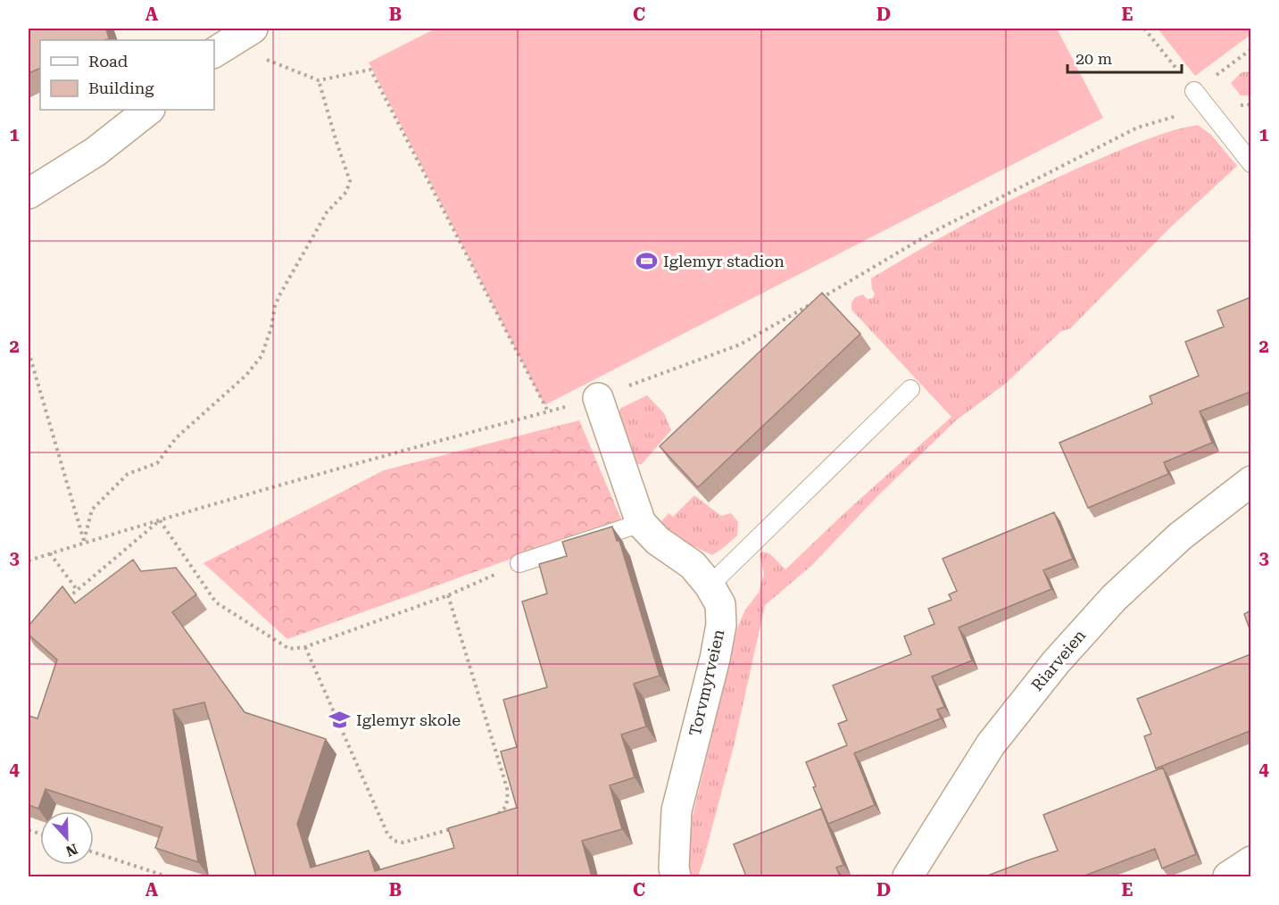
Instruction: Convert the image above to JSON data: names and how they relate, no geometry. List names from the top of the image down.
{
  "streets": {
    "street": ["Riarveien", "Torvmyrveien"]
  },
  "places": {
    "sports": ["Iglemyr stadion"],
    "school or university": ["Iglemyr skole"]
  },
  "legend": ["Road", "Building"],
  "scale_bar": "20 m",
  "north": "bottom",
  "grid": {
    "columns": [
      "A",
      "B",
      "C",
      "D",
      "E"
    ],
    "rows": [
      "1",
      "2",
      "3",
      "4"
    ]
  }
}
